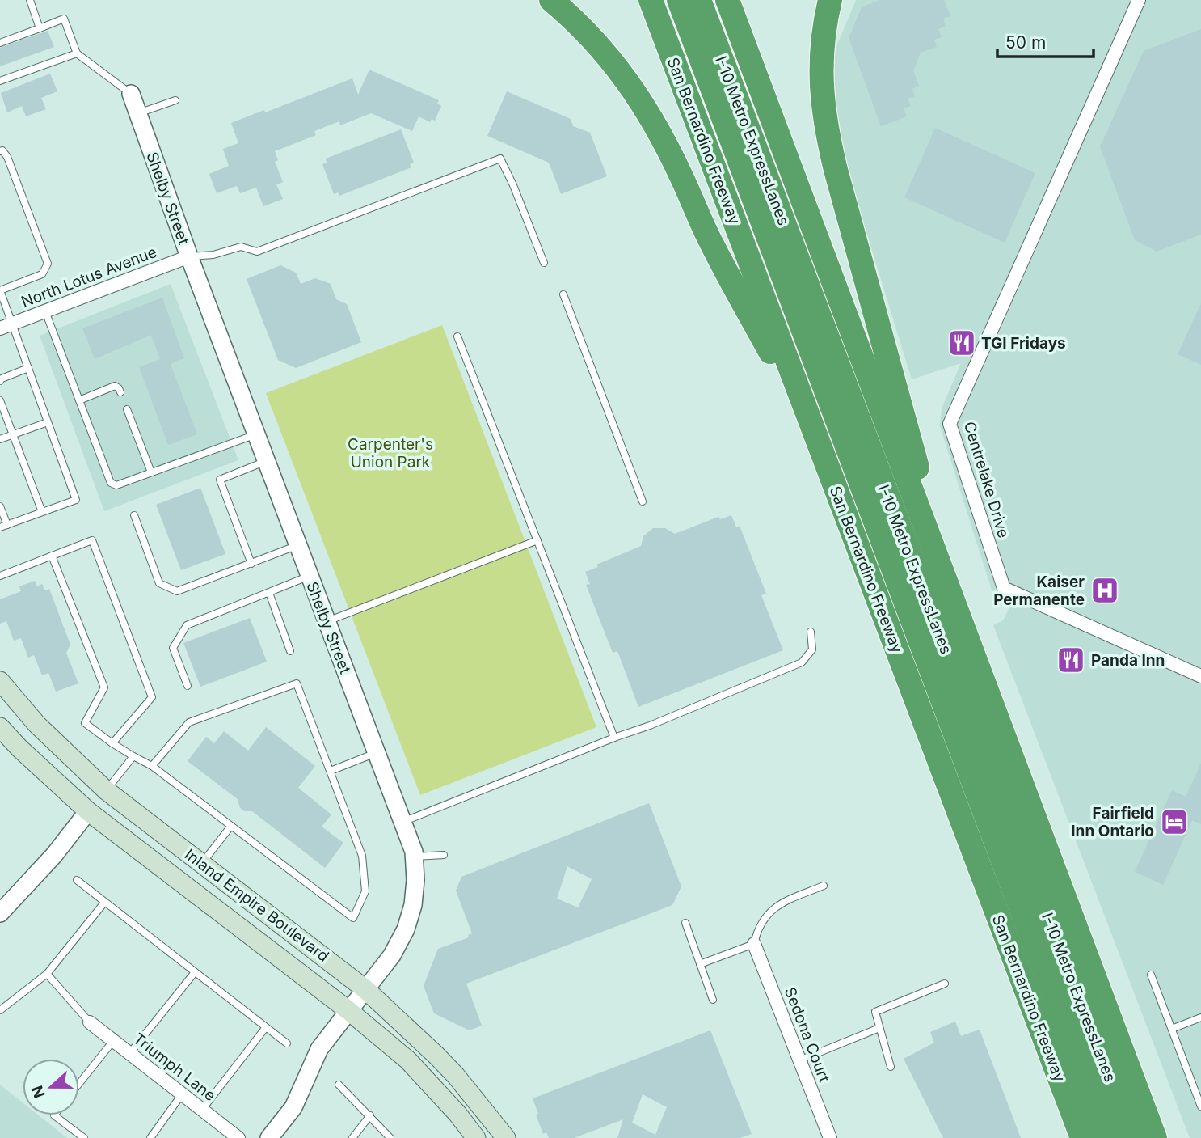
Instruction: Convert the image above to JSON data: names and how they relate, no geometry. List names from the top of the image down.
{
  "streets": {
    "highway": ["San Bernardino Freeway", "I-10 Metro ExpressLanes"],
    "main road": ["Inland Empire Boulevard"],
    "street": [
      "Shelby Street",
      "North Lotus Avenue",
      "Centrelake Drive",
      "Sedona Court",
      "Triumph Lane"
    ]
  },
  "crossings": [
    ["Shelby Street", "North Lotus Avenue"],
    ["Shelby Street", "Inland Empire Boulevard"]
  ],
  "parks": ["Carpenter's Union Park"],
  "places": {
    "restaurant": ["TGI Fridays", "Panda Inn"],
    "hospital": ["Kaiser Permanente"],
    "hotel": ["Fairfield Inn Ontario"]
  },
  "scale_bar": "50 m",
  "north": "left"
}
